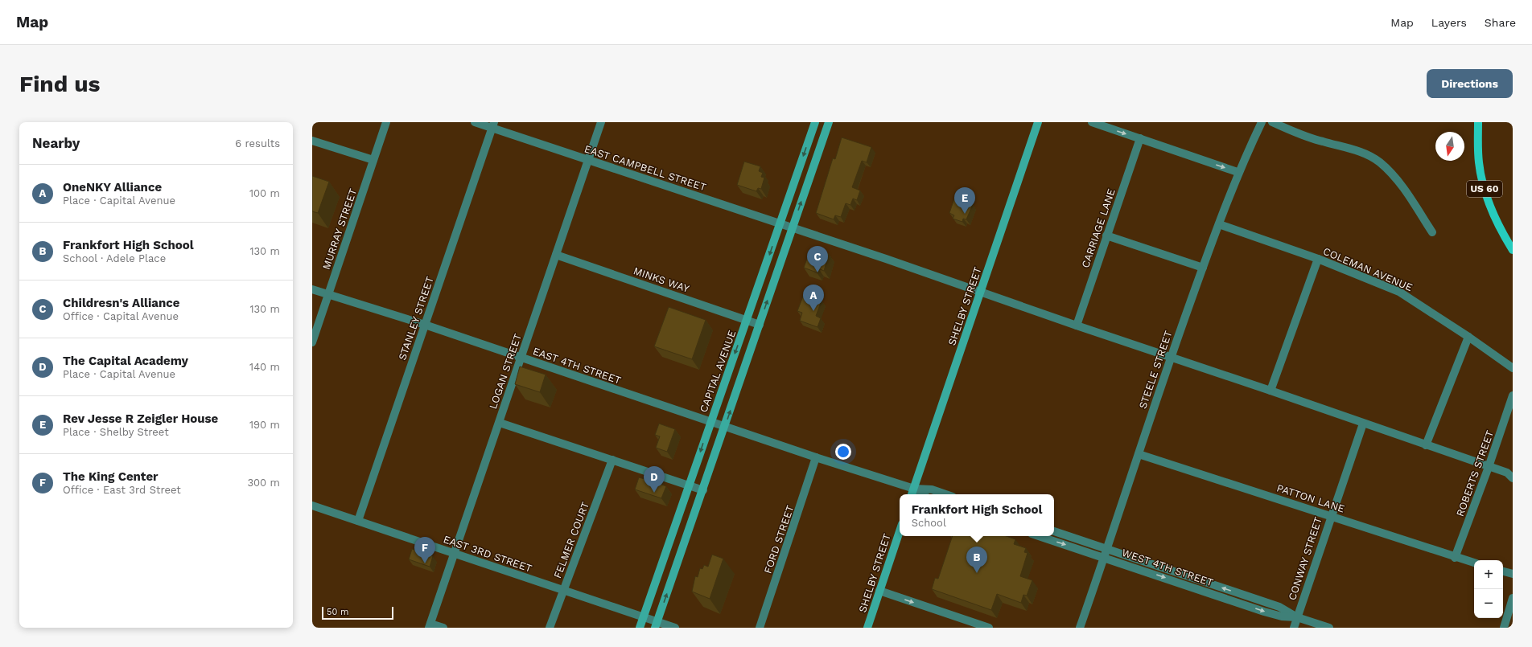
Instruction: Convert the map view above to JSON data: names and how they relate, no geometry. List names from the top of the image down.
{
  "streets": {
    "main road": ["US 60", "SHELBY STREET", "CAPITAL AVENUE"],
    "street": [
      "EAST CAMPBELL STREET",
      "CARRIAGE LANE",
      "MURRAY STREET",
      "COLEMAN AVENUE",
      "MINKS WAY",
      "STANLEY STREET",
      "EAST 4TH STREET",
      "STEELE STREET",
      "LOGAN STREET",
      "ROBERTS STREET",
      "PATTON LANE",
      "FORD STREET",
      "FELMER COURT",
      "EAST 3RD STREET",
      "CONWAY STREET",
      "WEST 4TH STREET"
    ]
  },
  "crossings": [
    ["EAST CAMPBELL STREET", "CARRIAGE LANE"],
    ["EAST CAMPBELL STREET", "SHELBY STREET"],
    ["EAST CAMPBELL STREET", "STANLEY STREET"],
    ["EAST CAMPBELL STREET", "STEELE STREET"],
    ["EAST CAMPBELL STREET", "LOGAN STREET"],
    ["EAST CAMPBELL STREET", "CAPITAL AVENUE"],
    ["EAST CAMPBELL STREET", "ROBERTS STREET"],
    ["EAST CAMPBELL STREET", "CONWAY STREET"],
    ["MURRAY STREET", "EAST 4TH STREET"],
    ["COLEMAN AVENUE", "STEELE STREET"],
    ["MINKS WAY", "LOGAN STREET"],
    ["MINKS WAY", "CAPITAL AVENUE"],
    ["STANLEY STREET", "EAST 4TH STREET"],
    ["STANLEY STREET", "EAST 3RD STREET"],
    ["EAST 4TH STREET", "LOGAN STREET"],
    ["EAST 4TH STREET", "CAPITAL AVENUE"],
    ["STEELE STREET", "PATTON LANE"],
    ["STEELE STREET", "WEST 4TH STREET"],
    ["LOGAN STREET", "EAST 3RD STREET"],
    ["CAPITAL AVENUE", "EAST 3RD STREET"],
    ["ROBERTS STREET", "PATTON LANE"],
    ["PATTON LANE", "CONWAY STREET"],
    ["FELMER COURT", "EAST 3RD STREET"],
    ["CONWAY STREET", "WEST 4TH STREET"]
  ],
  "scale_bar": "50 m",
  "north": "bottom",
  "page": {
    "header": "Map",
    "nav": ["Map", "Layers", "Share"],
    "buttons": "Directions",
    "title": "Find us",
    "heading": ["Nearby", "6 results"],
    "list": [
      {
        "mark": "A",
        "name": "OneNKY Alliance",
        "note": "Place · Capital Avenue",
        "value": "100 m"
      },
      {
        "mark": "B",
        "name": "Frankfort High School",
        "note": "School · Adele Place",
        "value": "130 m"
      },
      {
        "mark": "C",
        "name": "Childresn's Alliance",
        "note": "Office · Capital Avenue",
        "value": "130 m"
      },
      {
        "mark": "D",
        "name": "The Capital Academy",
        "note": "Place · Capital Avenue",
        "value": "140 m"
      },
      {
        "mark": "E",
        "name": "Rev Jesse R Zeigler House",
        "note": "Place · Shelby Street",
        "value": "190 m"
      },
      {
        "mark": "F",
        "name": "The King Center",
        "note": "Office · East 3rd Street",
        "value": "300 m"
      }
    ],
    "pins": [
      "E",
      "C",
      "A",
      "D",
      "F",
      "B"
    ],
    "popup": ["Frankfort High School", "School"],
    "map_buttons": ["+", "−"],
    "scale": "50 m"
  }
}
